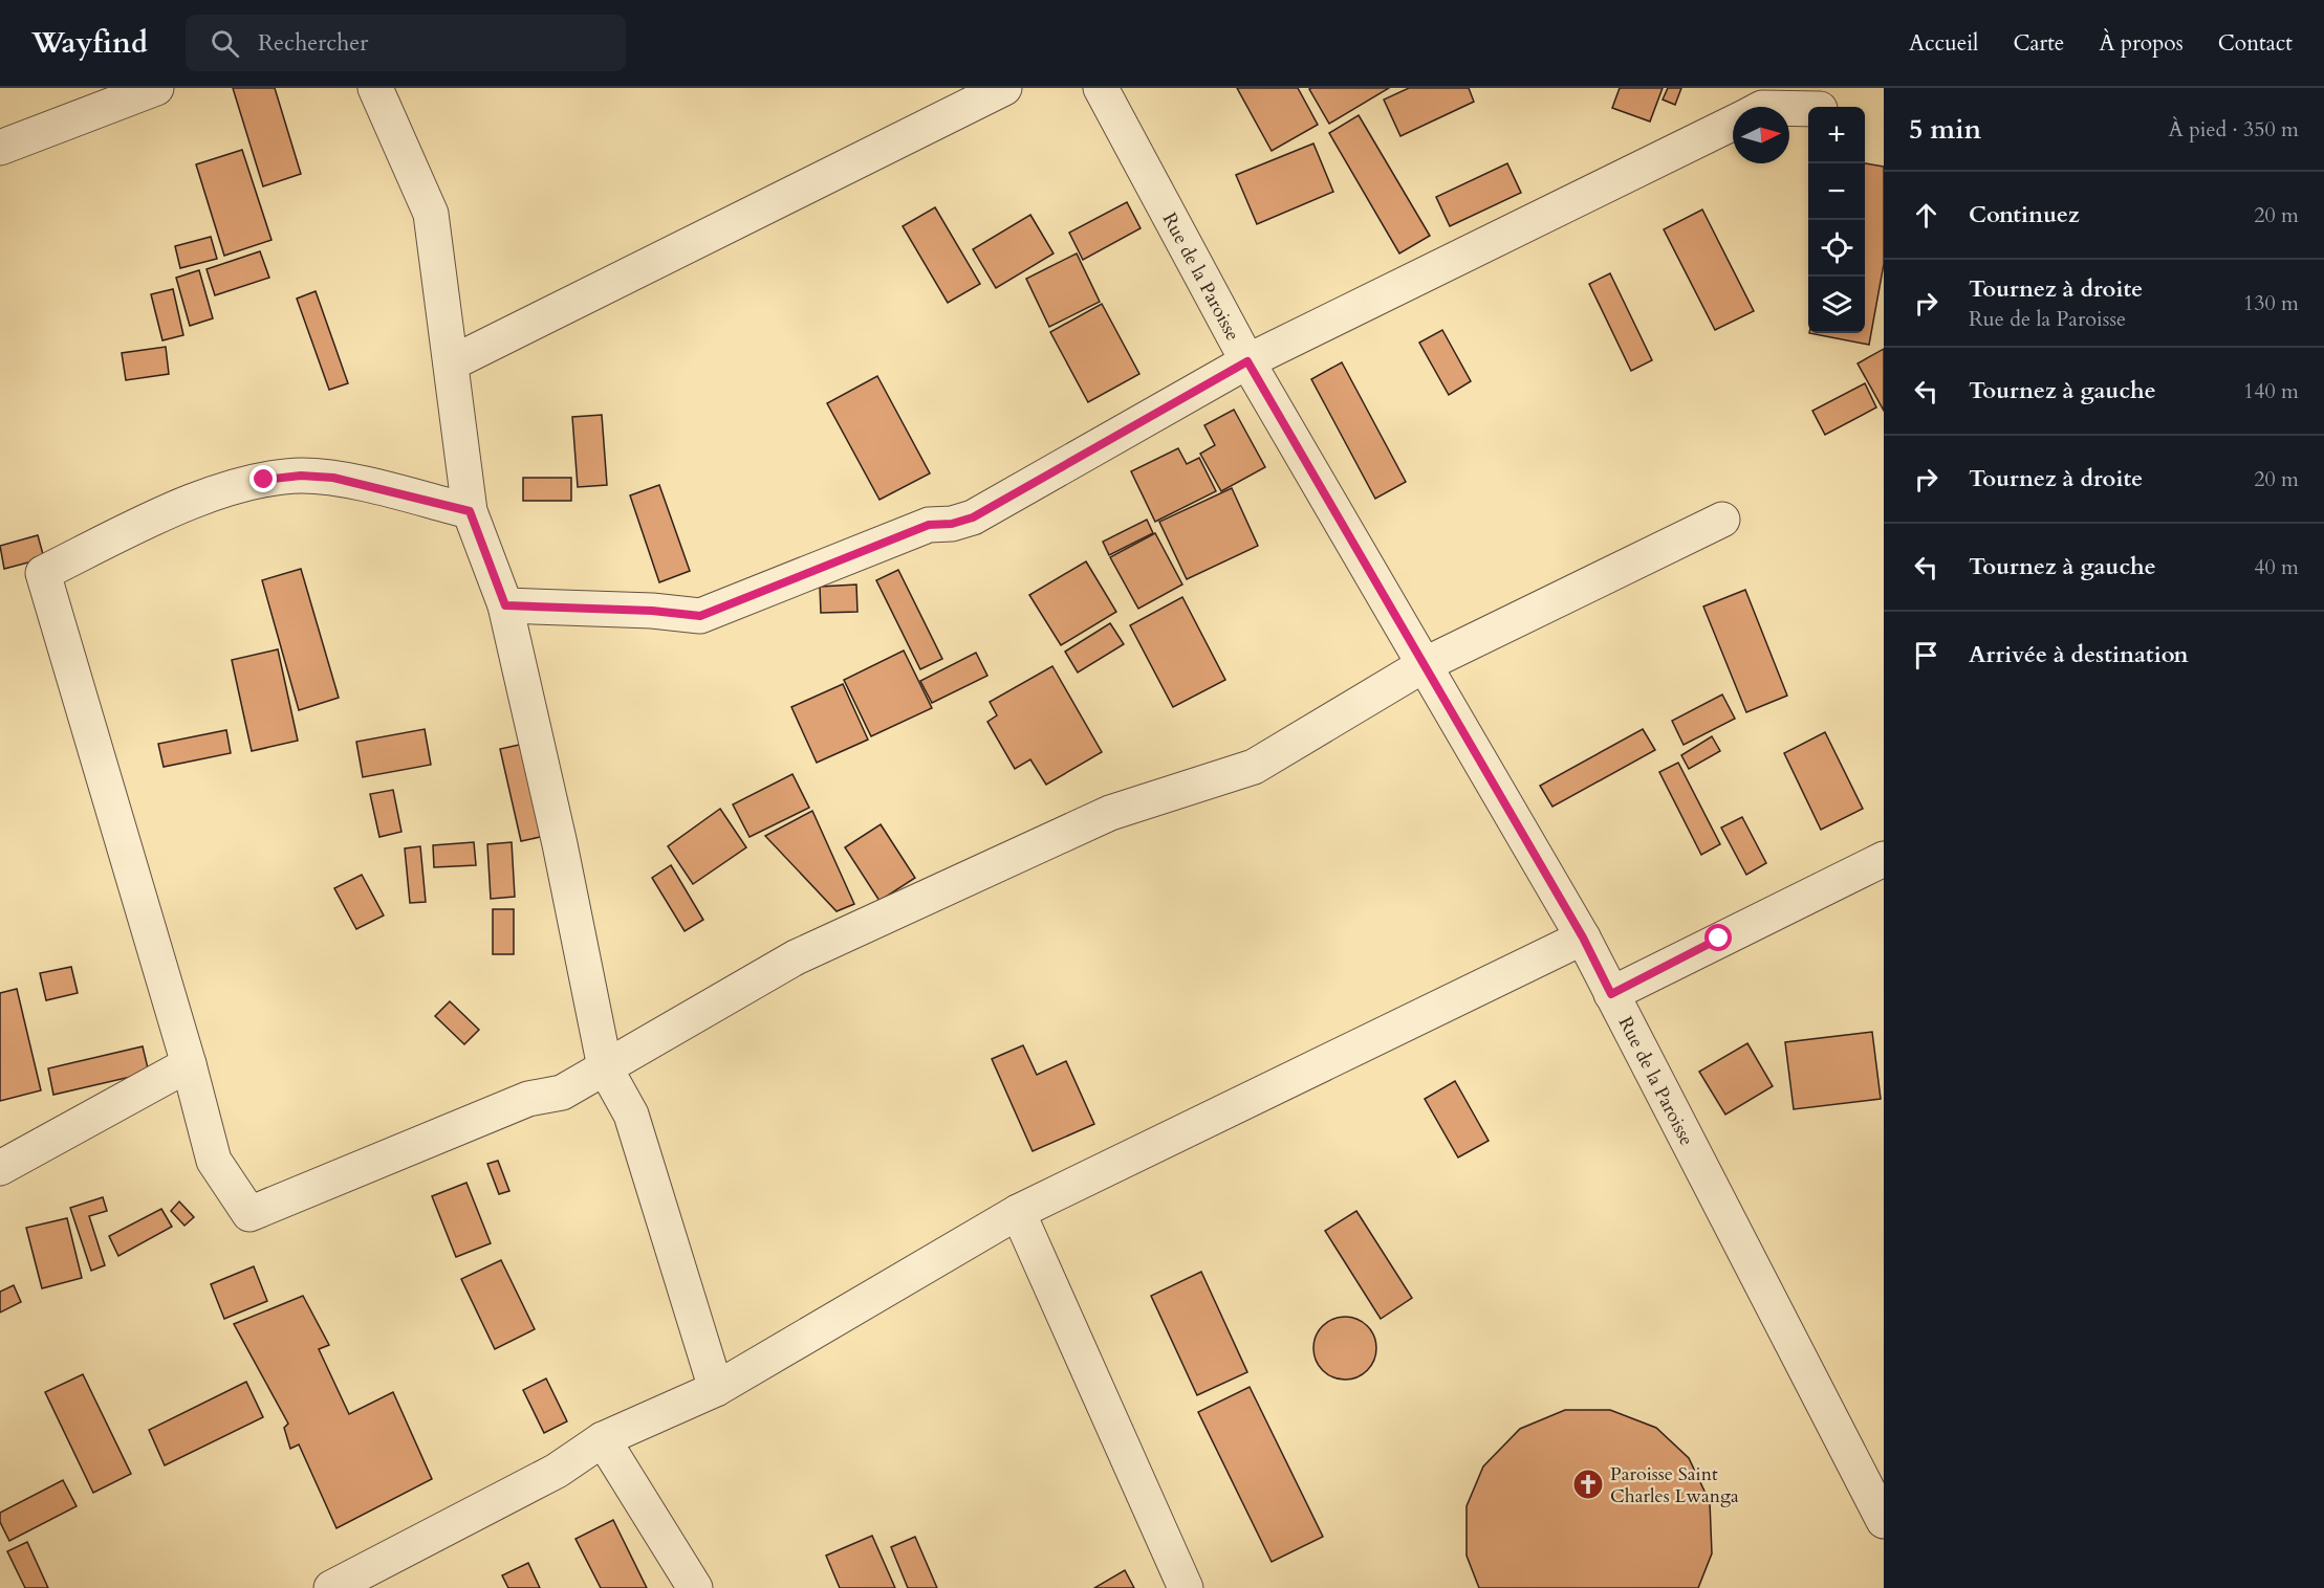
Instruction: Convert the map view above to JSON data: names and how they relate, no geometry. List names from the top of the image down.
{
  "streets": {
    "street": ["Rue de la Paroisse"]
  },
  "places": {
    "church": ["Paroisse Saint Charles Lwanga"]
  },
  "north": "right",
  "page": {
    "header": "Wayfind",
    "search": "Rechercher",
    "nav": [
      "Accueil",
      "Carte",
      "À propos",
      "Contact"
    ],
    "heading": ["5 min", "À pied · 350 m"],
    "map_buttons": ["+", "−"],
    "list": [
      ["Continuez", "20 m"],
      ["Tournez à droite", "Rue de la Paroisse", "130 m"],
      ["Tournez à gauche", "140 m"],
      ["Tournez à droite", "20 m"],
      ["Tournez à gauche", "40 m"],
      "Arrivée à destination"
    ]
  }
}
